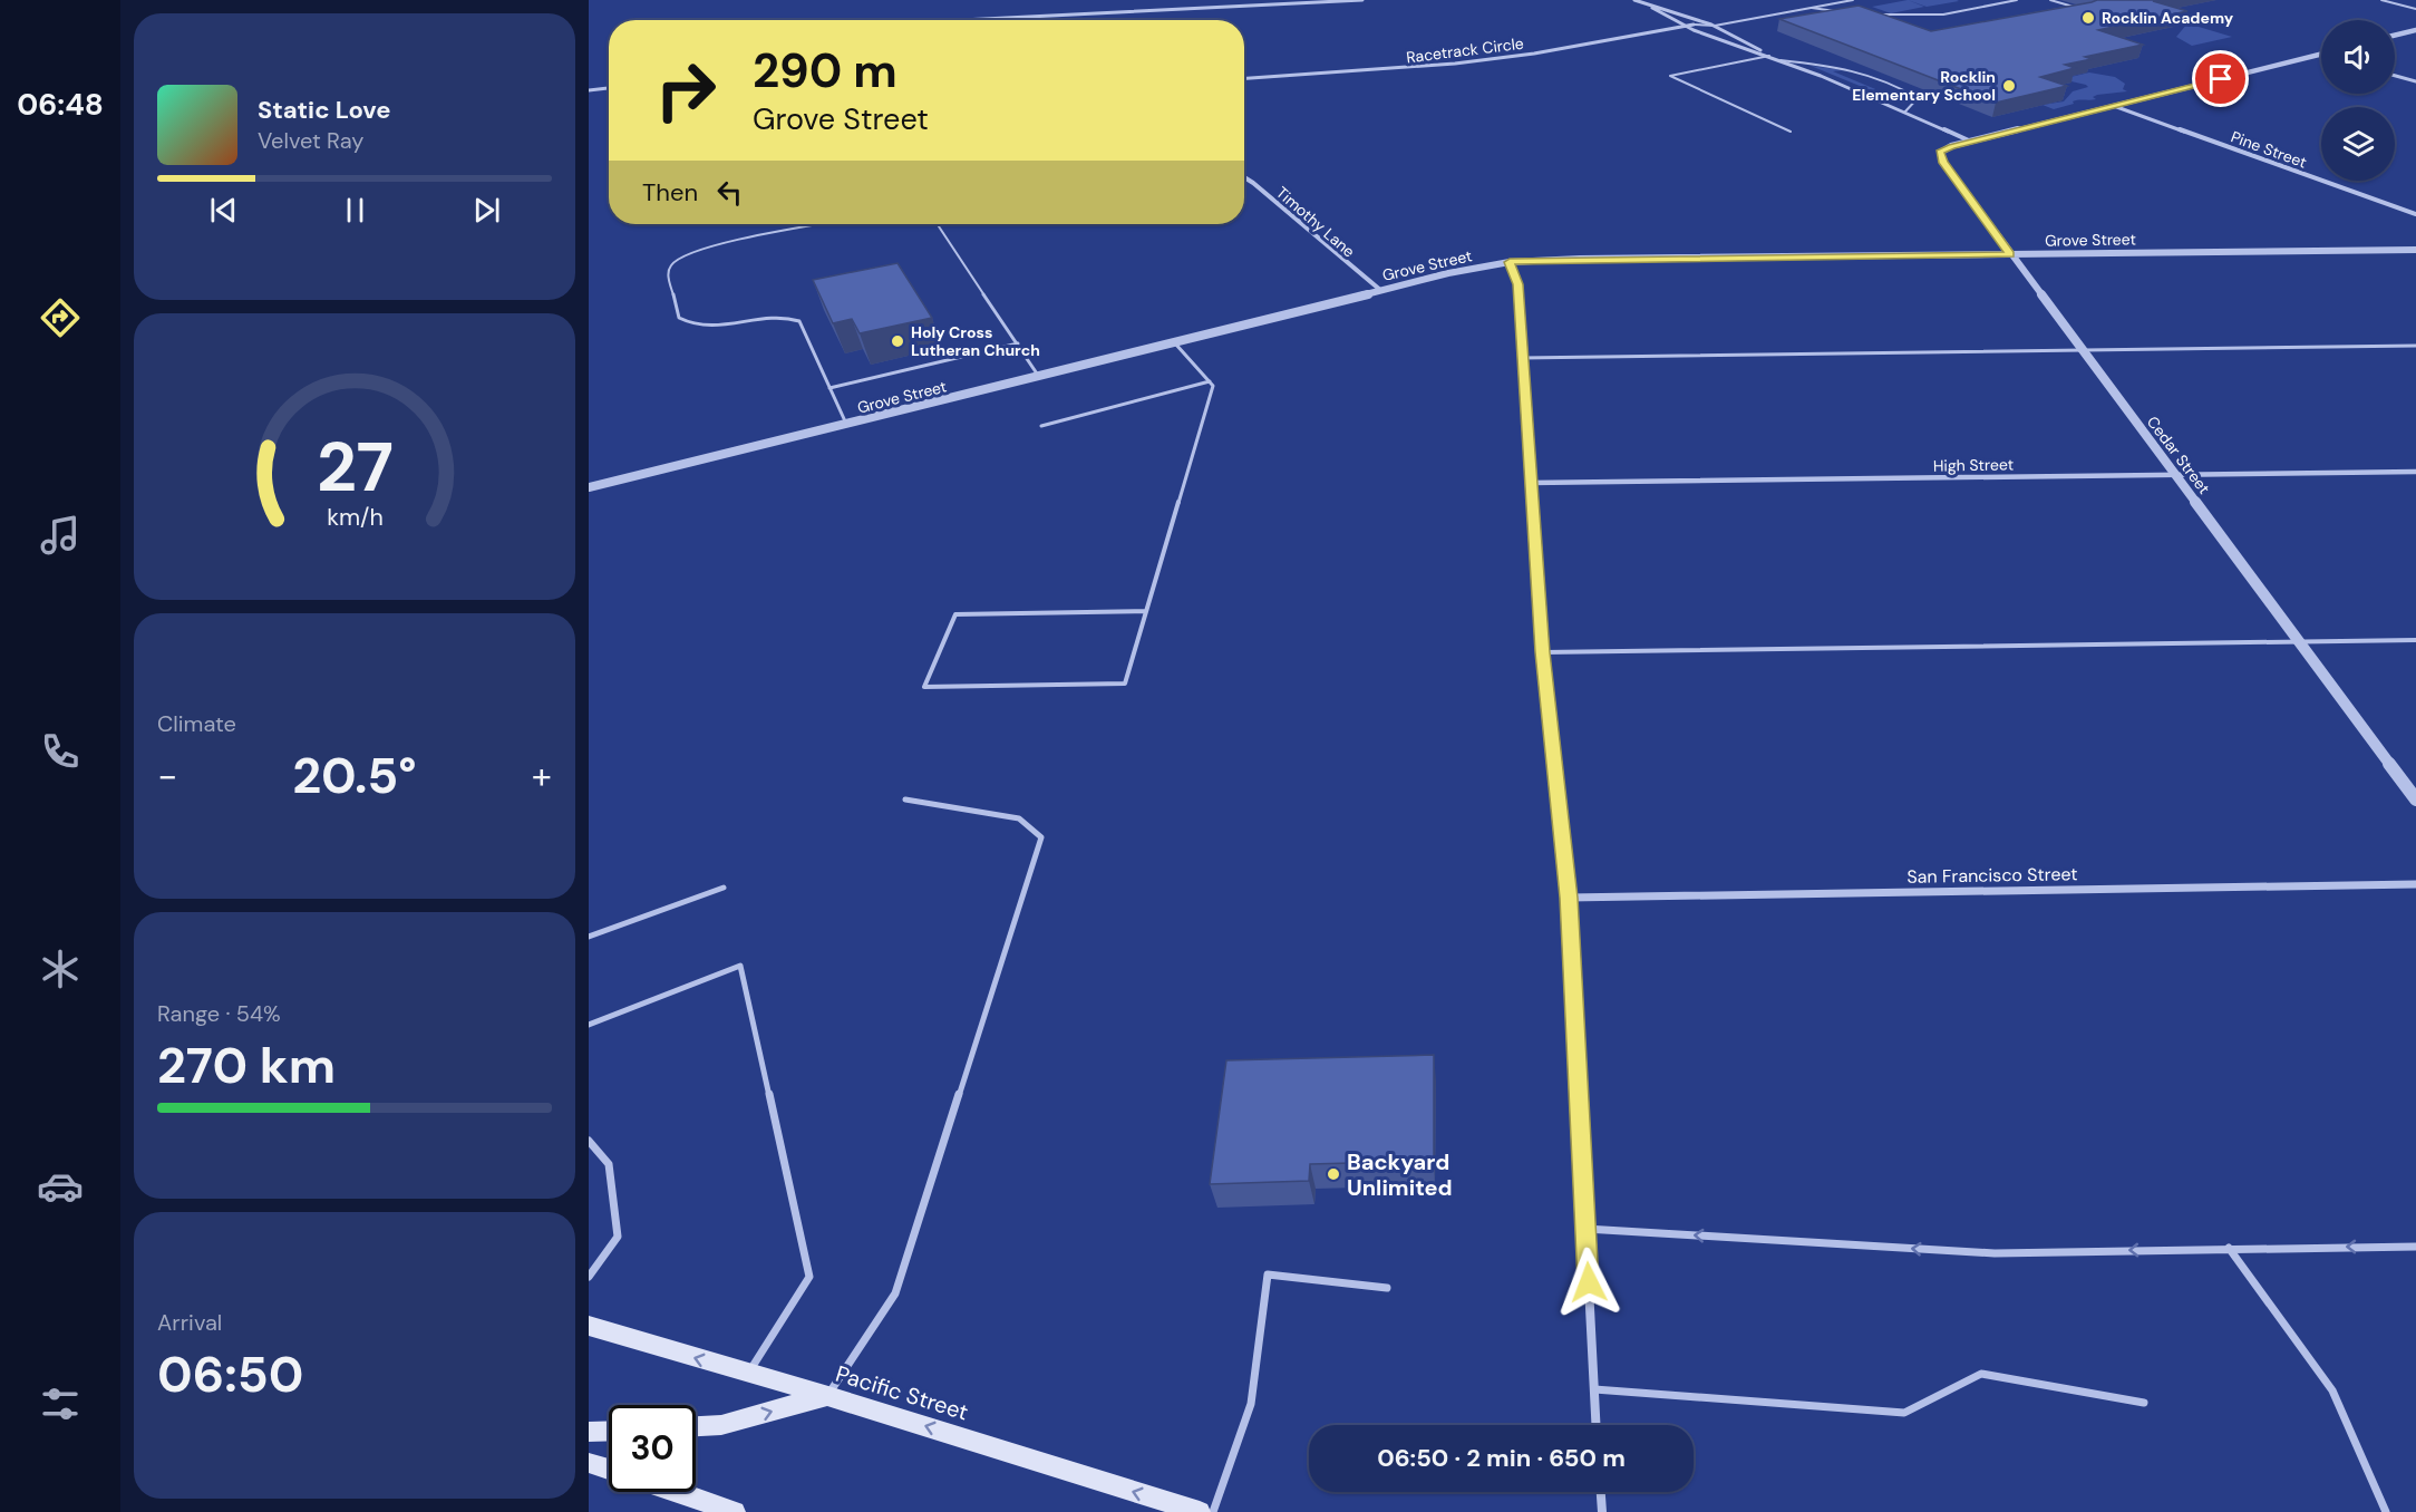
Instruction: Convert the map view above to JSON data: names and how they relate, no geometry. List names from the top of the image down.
{
  "streets": {
    "main road": ["Pacific Street"],
    "street": [
      "Racetrack Circle",
      "Pine Street",
      "Timothy Lane",
      "Grove Street",
      "Cedar Street",
      "High Street",
      "San Francisco Street"
    ]
  },
  "crossings": [
    ["Timothy Lane", "Grove Street"],
    ["Grove Street", "Cedar Street"],
    ["Cedar Street", "High Street"]
  ],
  "one_way": ["Pacific Street"],
  "places": [
    "Rocklin Academy",
    "Rocklin Elementary School",
    "Holy Cross Lutheran Church",
    "Backyard Unlimited"
  ],
  "page": {
    "tabs": "06:48",
    "turn": ["290 m", "Grove Street"],
    "song": ["Static Love", "Velvet Ray"],
    "then": "Then",
    "tile": [
      "Climate",
      ["Range · 54%", "270 km"],
      ["Arrival", "06:50"]
    ],
    "heat": ["−", "20.5°", "+"],
    "limit": "30",
    "trip": "06:50 · 2 min · 650 m",
    "gauge": ["27", "km/h"]
  }
}
